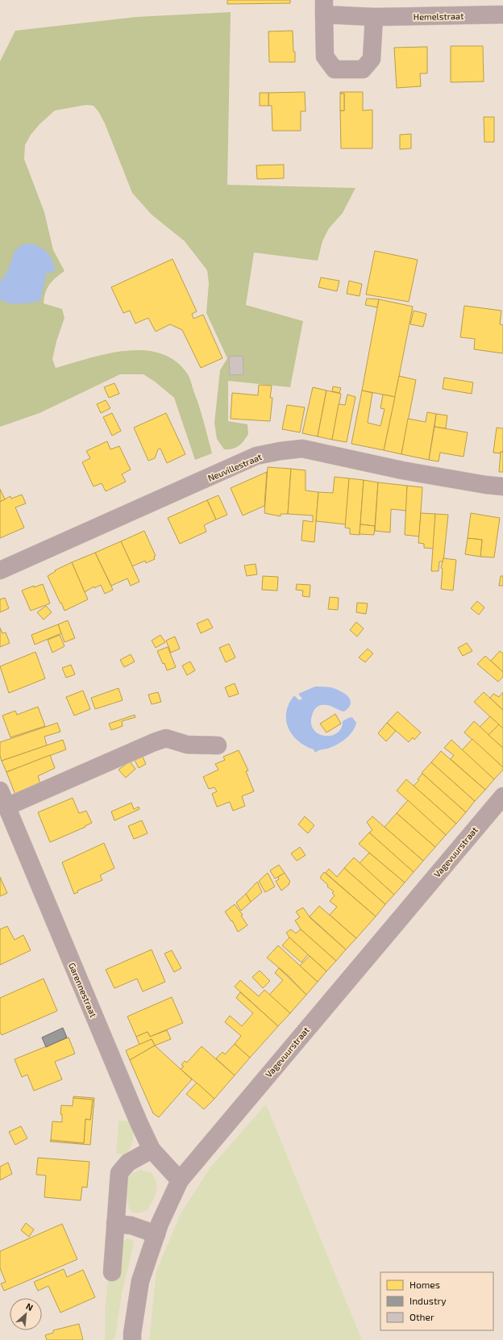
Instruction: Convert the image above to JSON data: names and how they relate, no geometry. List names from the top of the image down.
{
  "streets": {
    "street": [
      "Hemelstraat",
      "Neuvillestraat",
      "Vagevuurstraat",
      "Garennestraat"
    ]
  },
  "crossings": [
    ["Vagevuurstraat", "Garennestraat"]
  ],
  "legend": ["Homes", "Industry", "Other"],
  "north": "top right"
}
